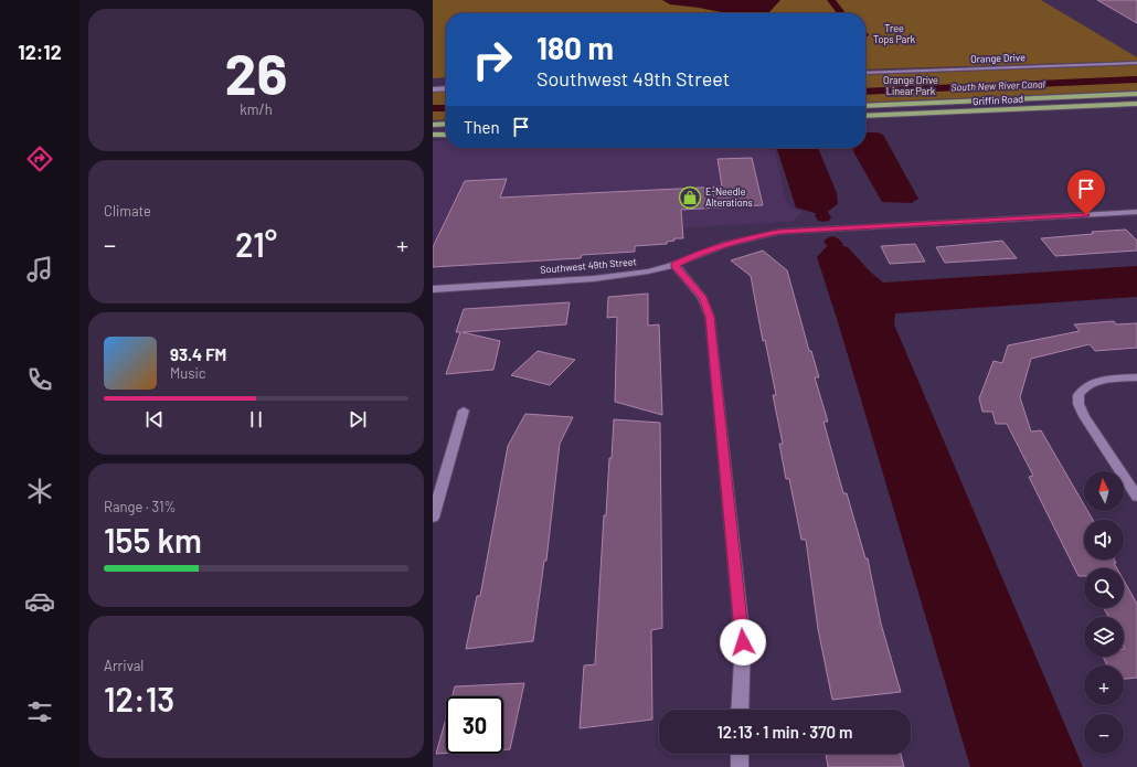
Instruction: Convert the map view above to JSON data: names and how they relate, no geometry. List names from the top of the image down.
{
  "streets": {
    "main road": ["Griffin Road"],
    "street": ["Orange Drive", "Southwest 49th Street"]
  },
  "water": ["South New River Canal"],
  "parks": ["Tree Tops Park", "Orange Drive Linear Park"],
  "places": {
    "shop": ["E-Needle Alterations"]
  },
  "north": "top",
  "page": {
    "tabs": "12:12",
    "tile": [
      ["26", "km/h"],
      "Climate",
      ["Range · 31%", "155 km"],
      ["Arrival", "12:13"]
    ],
    "turn": ["180 m", "Southwest 49th Street"],
    "then": "Then",
    "heat": ["−", "21°", "+"],
    "song": ["93.4 FM", "Music"],
    "map_buttons": ["+", "−"],
    "limit": "30",
    "trip": "12:13 · 1 min · 370 m"
  }
}
